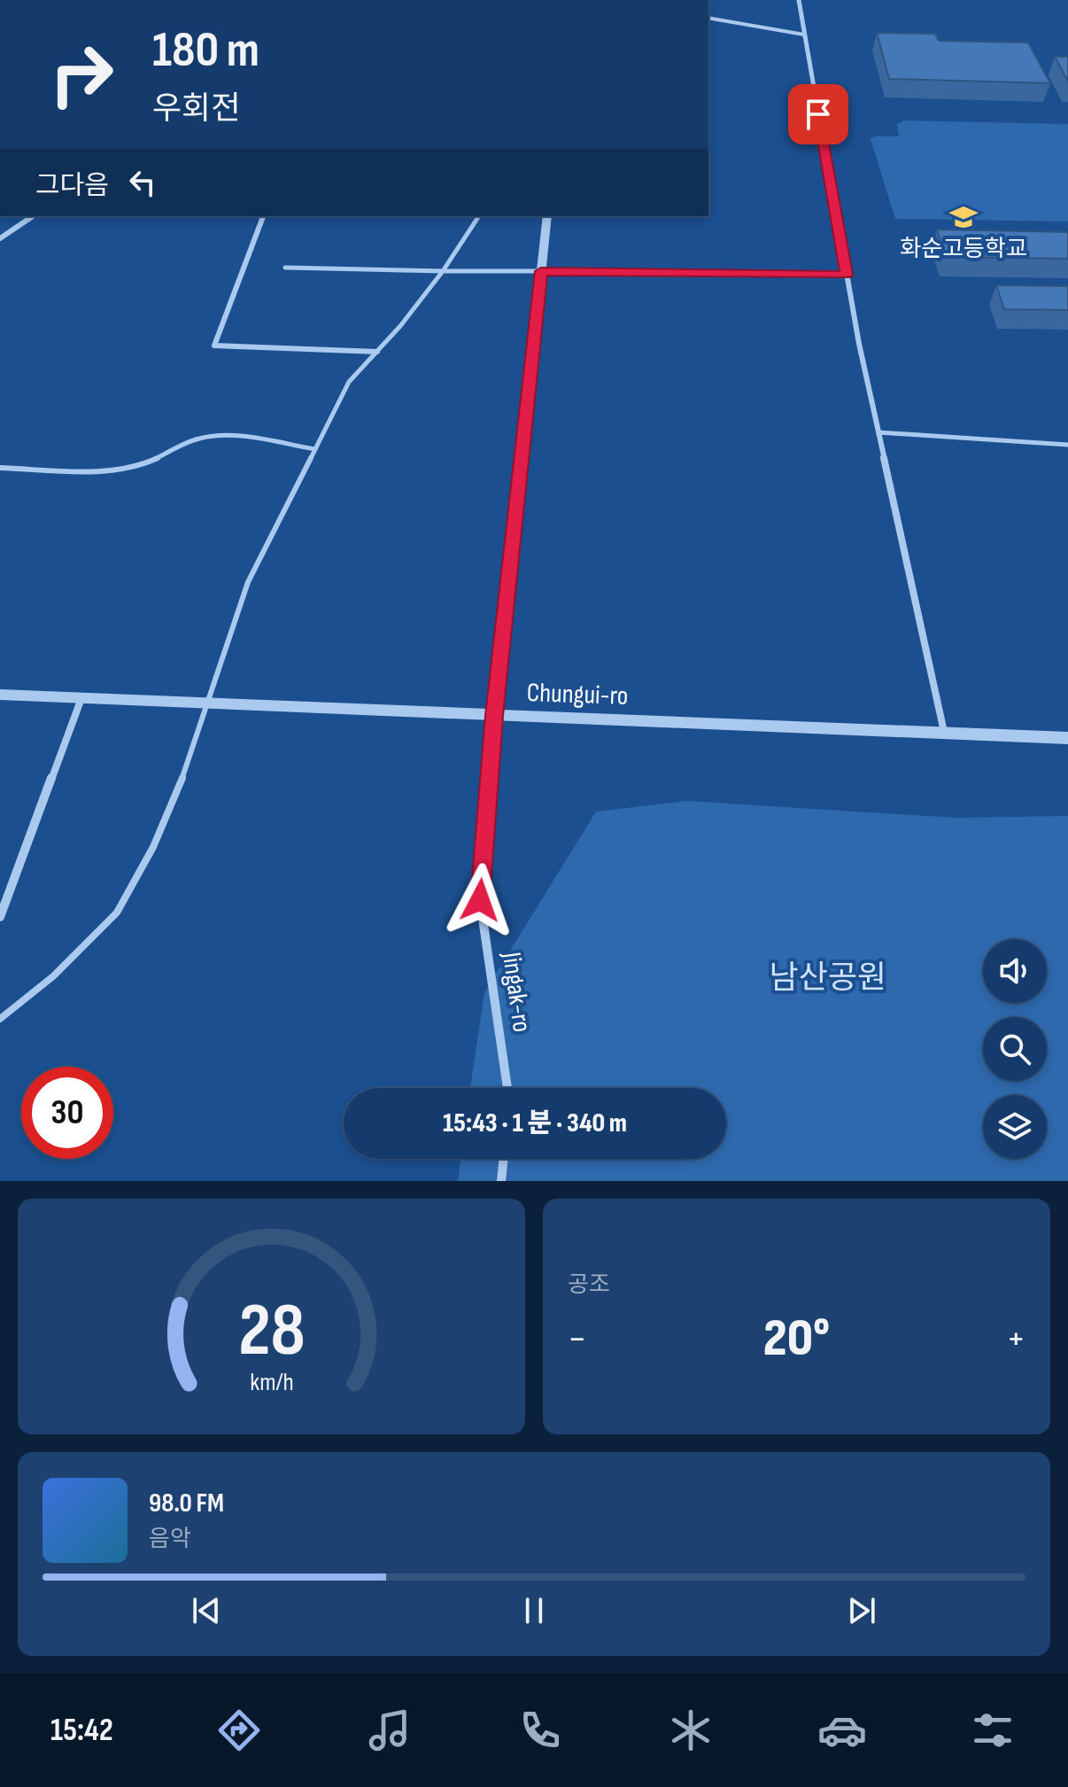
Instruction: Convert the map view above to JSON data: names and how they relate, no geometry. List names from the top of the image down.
{
  "streets": {
    "street": ["Chungui-ro", "Jingak-ro"]
  },
  "crossings": [
    ["Chungui-ro", "Jingak-ro"]
  ],
  "parks": ["남산공원"],
  "places": {
    "school or university": ["화순고등학교"]
  },
  "page": {
    "turn": ["180 m", "우회전"],
    "then": "그다음",
    "limit": "30",
    "trip": "15:43 · 1 분 · 340 m",
    "tile": "공조",
    "heat": ["−", "20°", "+"],
    "song": ["98.0 FM", "음악"],
    "tabs": "15:42",
    "gauge": ["28", "km/h"]
  }
}
